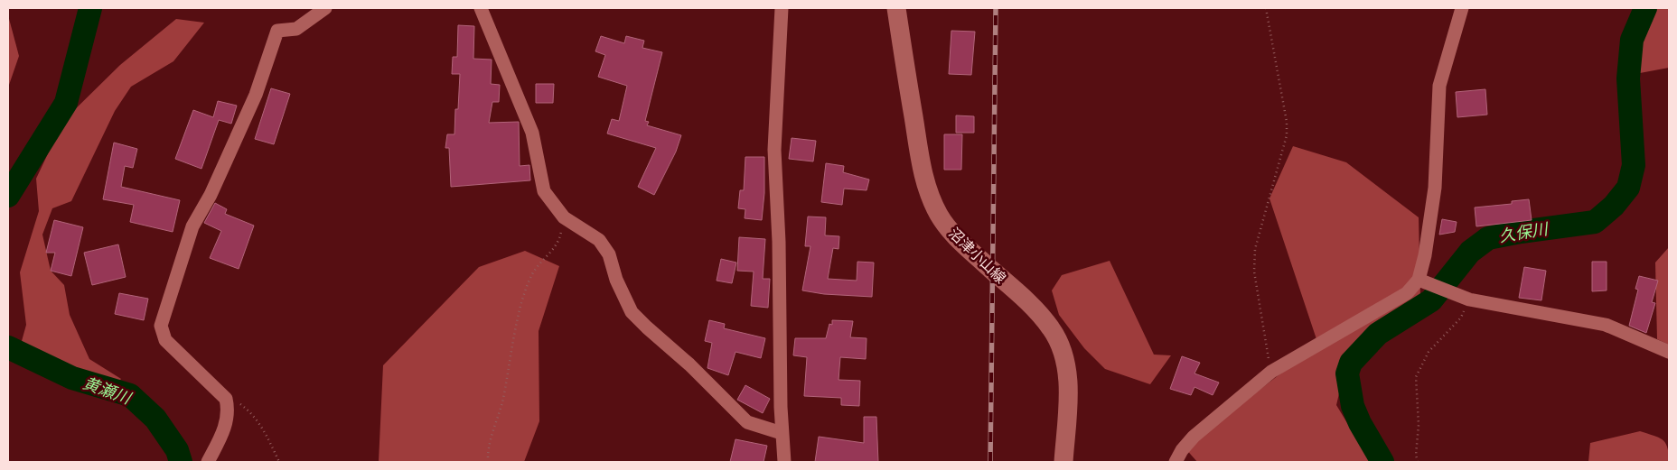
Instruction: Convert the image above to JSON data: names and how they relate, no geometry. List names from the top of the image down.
{
  "streets": {
    "main road": ["沼津小山線"]
  },
  "water": ["久保川", "黄瀬川"]
}
